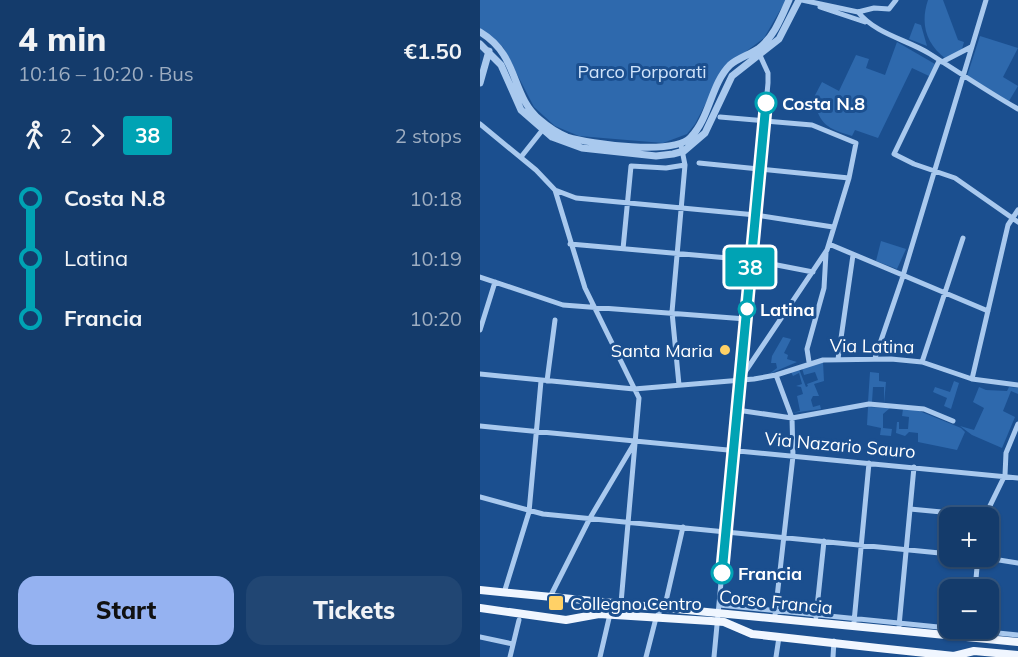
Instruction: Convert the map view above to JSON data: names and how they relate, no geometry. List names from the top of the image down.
{
  "streets": {
    "main road": ["Corso Francia"],
    "street": ["Via Latina", "Via Nazario Sauro"]
  },
  "parks": ["Parco Porporati"],
  "places": {
    "other": [
      "Costa N.8",
      "Latina",
      "Santa Maria",
      "Francia"
    ],
    "transit": ["Collegno Centro"]
  },
  "lines": ["bus line 38"],
  "page": {
    "heading": ["4 min", "10:16 – 10:20 · Bus", "€1.50"],
    "on_map": "38",
    "legs": ["2", "38", "2 stops"],
    "list": [
      {
        "name": "Costa N.8",
        "value": "10:18"
      },
      {
        "name": "Latina",
        "value": "10:19"
      },
      {
        "name": "Francia",
        "value": "10:20"
      }
    ],
    "map_buttons": ["+", "−"],
    "buttons": ["Start", "Tickets"]
  }
}
